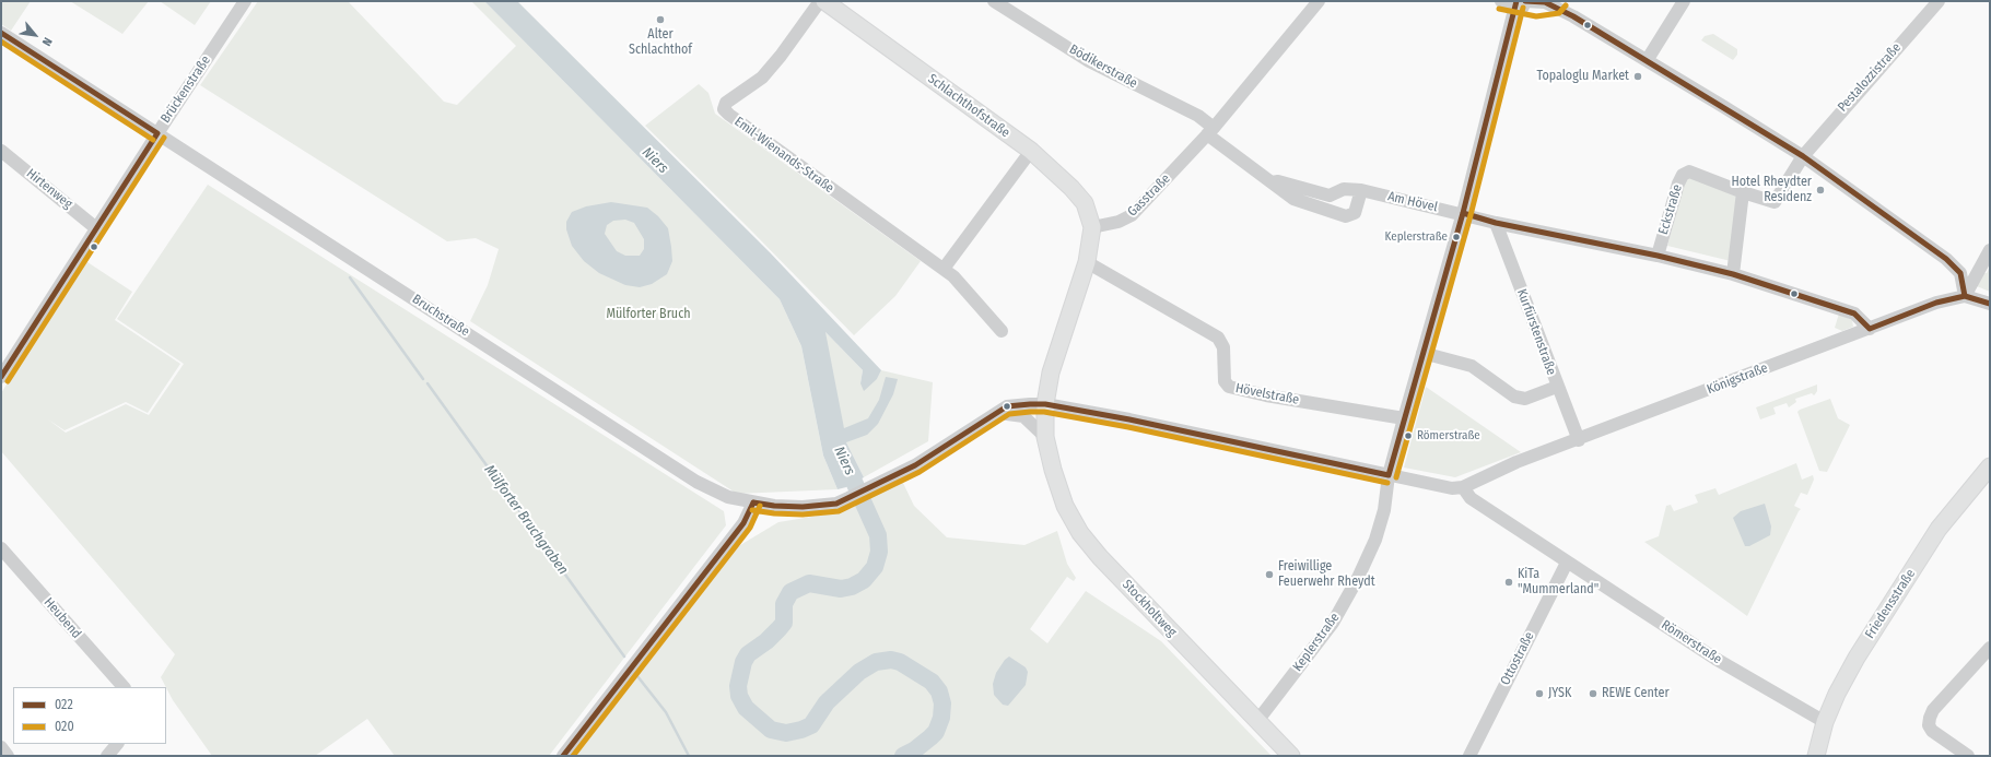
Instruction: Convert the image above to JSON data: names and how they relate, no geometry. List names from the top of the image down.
{
  "streets": {
    "main road": ["Schlachthofstraße", "Friedensstraße", "Stockholtweg"],
    "street": [
      "Bödikerstraße",
      "Pestalozzistraße",
      "Brückenstraße",
      "Emil-Wienands-Straße",
      "Hirtenweg",
      "Gasstraße",
      "Am Hövel",
      "Eckstraße",
      "Bruchstraße",
      "Kurfürstenstraße",
      "Königstraße",
      "Hövelstraße",
      "Heubend",
      "Keplerstraße",
      "Römerstraße",
      "Ottostraße"
    ]
  },
  "crossings": [
    ["Bödikerstraße", "Gasstraße"],
    ["Bödikerstraße", "Am Hövel"],
    ["Pestalozzistraße", "Eckstraße"],
    ["Brückenstraße", "Hirtenweg"],
    ["Brückenstraße", "Bruchstraße"],
    ["Schlachthofstraße", "Gasstraße"],
    ["Gasstraße", "Am Hövel"],
    ["Am Hövel", "Eckstraße"],
    ["Am Hövel", "Kurfürstenstraße"],
    ["Am Hövel", "Königstraße"],
    ["Am Hövel", "Keplerstraße"],
    ["Kurfürstenstraße", "Königstraße"],
    ["Königstraße", "Römerstraße"],
    ["Hövelstraße", "Keplerstraße"],
    ["Friedensstraße", "Römerstraße"],
    ["Stockholtweg", "Keplerstraße"],
    ["Römerstraße", "Ottostraße"]
  ],
  "water": ["Niers", "Mülforter Bruchgraben"],
  "parks": ["Mülforter Bruch"],
  "places": [
    "Alter Schlachthof",
    "Topaloglu Market",
    "Hotel Rheydter Residenz",
    "Keplerstraße",
    "Römerstraße",
    "Freiwillige Feuerwehr Rheydt",
    "KiTa \"Mummerland\"",
    "JYSK",
    "REWE Center"
  ],
  "lines": ["transit line 022", "transit line 020"],
  "legend": ["022", "020"],
  "north": "bottom right"
}
